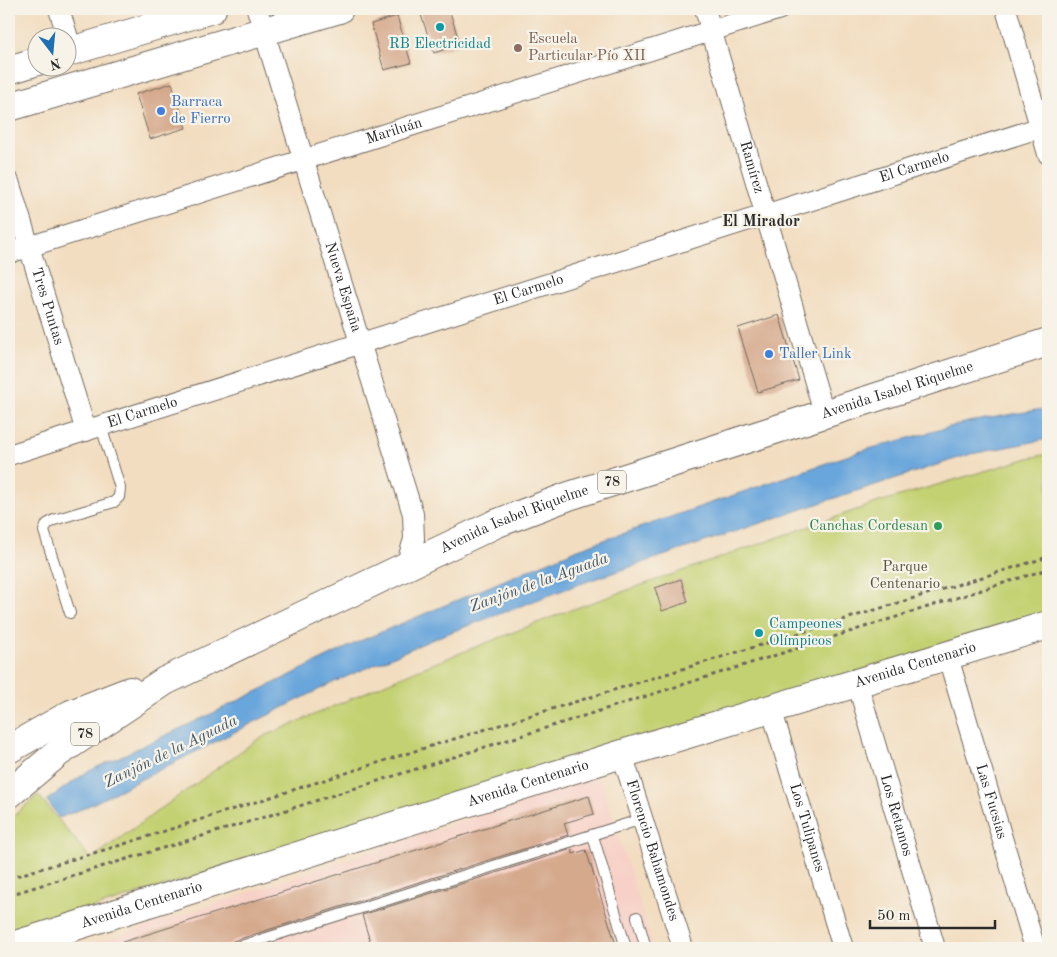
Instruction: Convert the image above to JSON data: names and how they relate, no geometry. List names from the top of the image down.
{
  "streets": {
    "main road": ["Avenida Isabel Riquelme", "78", "Avenida Centenario"],
    "street": [
      "Mariluán",
      "El Carmelo",
      "Ramírez",
      "Nueva España",
      "Tres Puntas",
      "Las Fucsias",
      "Los Retamos",
      "Los Tulipanes",
      "Florencio Bahamondes"
    ]
  },
  "crossings": [
    ["Mariluán", "Ramírez"],
    ["Mariluán", "Nueva España"],
    ["Mariluán", "Tres Puntas"],
    ["El Carmelo", "Ramírez"],
    ["El Carmelo", "Nueva España"],
    ["El Carmelo", "Tres Puntas"],
    ["Ramírez", "Avenida Isabel Riquelme"],
    ["Nueva España", "Avenida Isabel Riquelme"],
    ["Avenida Centenario", "Las Fucsias"],
    ["Avenida Centenario", "Los Retamos"],
    ["Avenida Centenario", "Los Tulipanes"],
    ["Avenida Centenario", "Florencio Bahamondes"]
  ],
  "districts": ["El Mirador"],
  "water": ["Zanjón de la Aguada"],
  "parks": ["Parque Centenario"],
  "places": [
    "RB Electricidad",
    "Escuela Particular Pío XII",
    "Barraca de Fierro",
    "Taller Link",
    "Canchas Cordesan",
    "Campeones Olímpicos"
  ],
  "scale_bar": "50 m",
  "north": "bottom"
}
